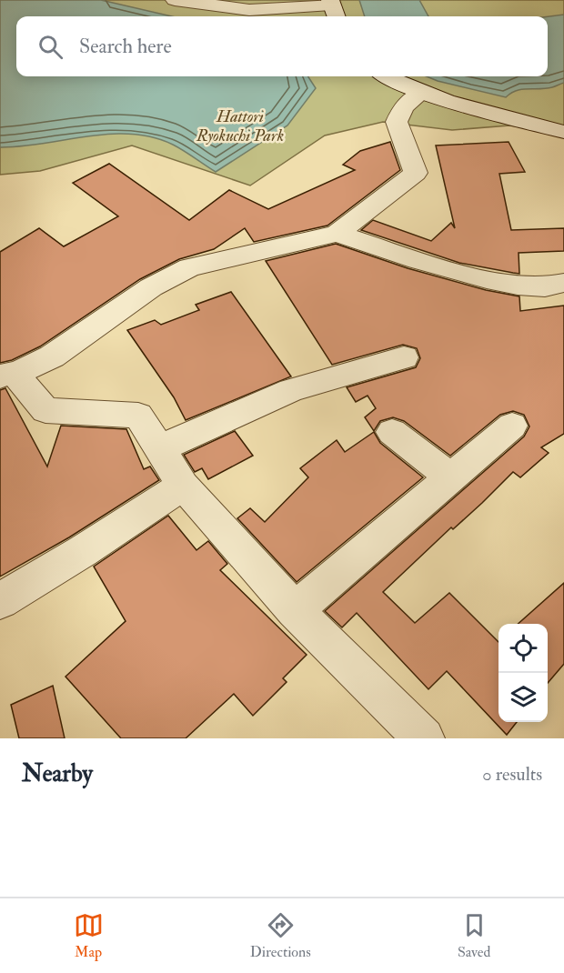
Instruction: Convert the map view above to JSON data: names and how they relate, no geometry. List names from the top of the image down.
{
  "parks": ["Hattori Ryokuchi Park"],
  "page": {
    "search": "Search here",
    "heading": ["Nearby", "0 results"],
    "nav": ["Map", "Directions", "Saved"]
  }
}
